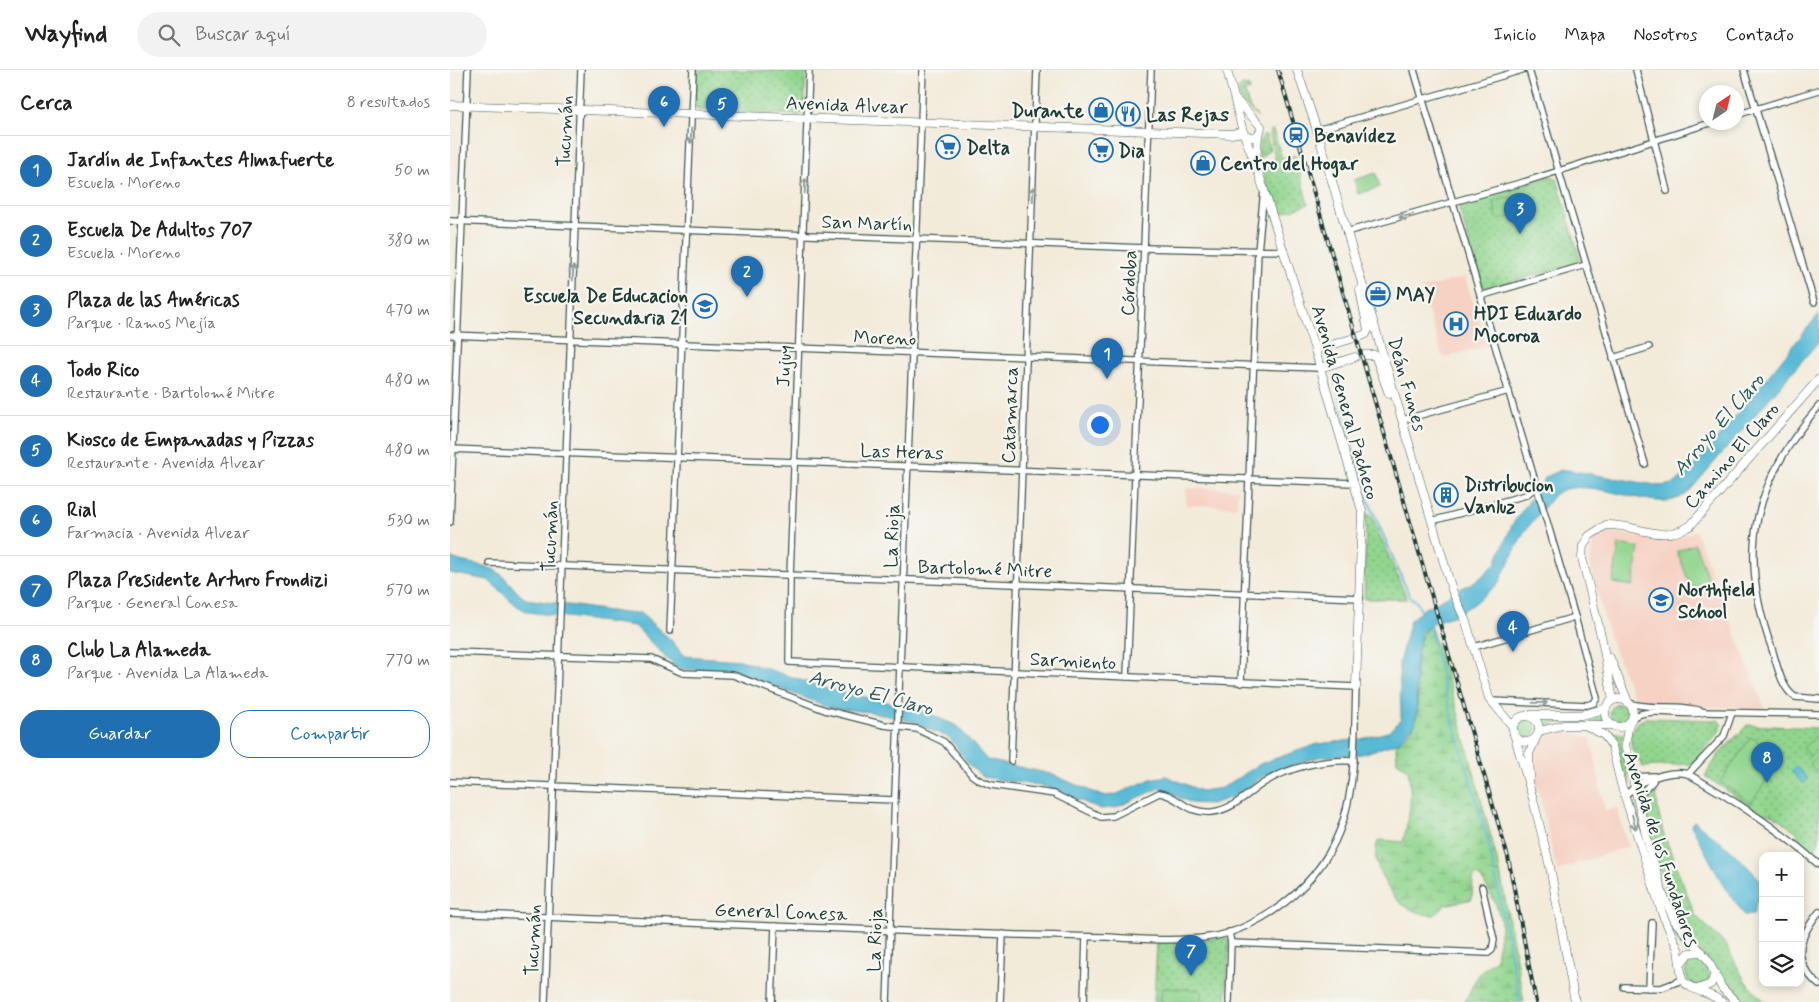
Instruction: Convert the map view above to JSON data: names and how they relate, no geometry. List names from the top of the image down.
{
  "streets": {
    "street": [
      "Avenida Alvear",
      "Tucumán",
      "San Martín",
      "Córdoba",
      "Moreno",
      "Jujuy",
      "Deán Funes",
      "Avenida General Pacheco",
      "Catamarca",
      "Las Heras",
      "Camino El Claro",
      "La Rioja",
      "Bartolomé Mitre",
      "Sarmiento",
      "Avenida de los Fundadores",
      "General Conesa"
    ]
  },
  "crossings": [
    ["Avenida Alvear", "Tucumán"],
    ["Avenida Alvear", "Córdoba"],
    ["Avenida Alvear", "Jujuy"],
    ["Avenida Alvear", "Avenida General Pacheco"],
    ["Avenida Alvear", "Catamarca"],
    ["Avenida Alvear", "La Rioja"],
    ["Tucumán", "San Martín"],
    ["Tucumán", "Moreno"],
    ["Tucumán", "Las Heras"],
    ["Tucumán", "Bartolomé Mitre"],
    ["Tucumán", "General Conesa"],
    ["San Martín", "Córdoba"],
    ["San Martín", "Jujuy"],
    ["San Martín", "Avenida General Pacheco"],
    ["San Martín", "Catamarca"],
    ["San Martín", "La Rioja"],
    ["Córdoba", "Moreno"],
    ["Córdoba", "Las Heras"],
    ["Córdoba", "Bartolomé Mitre"],
    ["Córdoba", "Sarmiento"],
    ["Moreno", "Jujuy"],
    ["Moreno", "Avenida General Pacheco"],
    ["Moreno", "Catamarca"],
    ["Moreno", "La Rioja"],
    ["Jujuy", "Las Heras"],
    ["Jujuy", "Bartolomé Mitre"],
    ["Jujuy", "Sarmiento"],
    ["Avenida General Pacheco", "Las Heras"],
    ["Avenida General Pacheco", "Bartolomé Mitre"],
    ["Avenida General Pacheco", "Sarmiento"],
    ["Avenida General Pacheco", "General Conesa"],
    ["Catamarca", "Las Heras"],
    ["Catamarca", "Bartolomé Mitre"],
    ["Catamarca", "Sarmiento"],
    ["Las Heras", "La Rioja"],
    ["Camino El Claro", "Avenida de los Fundadores"],
    ["La Rioja", "Bartolomé Mitre"],
    ["La Rioja", "Sarmiento"],
    ["La Rioja", "General Conesa"],
    ["Sarmiento", "General Conesa"]
  ],
  "water": ["Arroyo El Claro"],
  "places": {
    "shop": ["Durante", "Centro del Hogar"],
    "restaurant": ["Las Rejas"],
    "station": ["Benavídez"],
    "supermarket": ["Delta", "Dia"],
    "office": ["MAY"],
    "school or university": ["Escuela De Educacion Secundaria 21", "Northfield School"],
    "hospital": ["HDI Eduardo Mocoroa"],
    "building": ["Distribucion Vanluz"]
  },
  "north": "top right",
  "page": {
    "header": "Wayfind",
    "search": "Buscar aquí",
    "nav": [
      "Inicio",
      "Mapa",
      "Nosotros",
      "Contacto"
    ],
    "heading": ["Cerca", "8 resultados"],
    "pins": [
      "6",
      "5",
      "3",
      "2",
      "1",
      "4",
      "8",
      "7"
    ],
    "list": [
      {
        "mark": "1",
        "name": "Jardín de Infantes Almafuerte",
        "note": "Escuela · Moreno",
        "value": "50 m"
      },
      {
        "mark": "2",
        "name": "Escuela De Adultos 707",
        "note": "Escuela · Moreno",
        "value": "380 m"
      },
      {
        "mark": "3",
        "name": "Plaza de las Américas",
        "note": "Parque · Ramos Mejía",
        "value": "470 m"
      },
      {
        "mark": "4",
        "name": "Todo Rico",
        "note": "Restaurante · Bartolomé Mitre",
        "value": "480 m"
      },
      {
        "mark": "5",
        "name": "Kiosco de Empanadas y Pizzas",
        "note": "Restaurante · Avenida Alvear",
        "value": "480 m"
      },
      {
        "mark": "6",
        "name": "Rial",
        "note": "Farmacia · Avenida Alvear",
        "value": "530 m"
      },
      {
        "mark": "7",
        "name": "Plaza Presidente Arturo Frondizi",
        "note": "Parque · General Conesa",
        "value": "570 m"
      },
      {
        "mark": "8",
        "name": "Club La Alameda",
        "note": "Parque · Avenida La Alameda",
        "value": "770 m"
      }
    ],
    "buttons": ["Guardar", "Compartir"],
    "map_buttons": ["+", "−"]
  }
}
